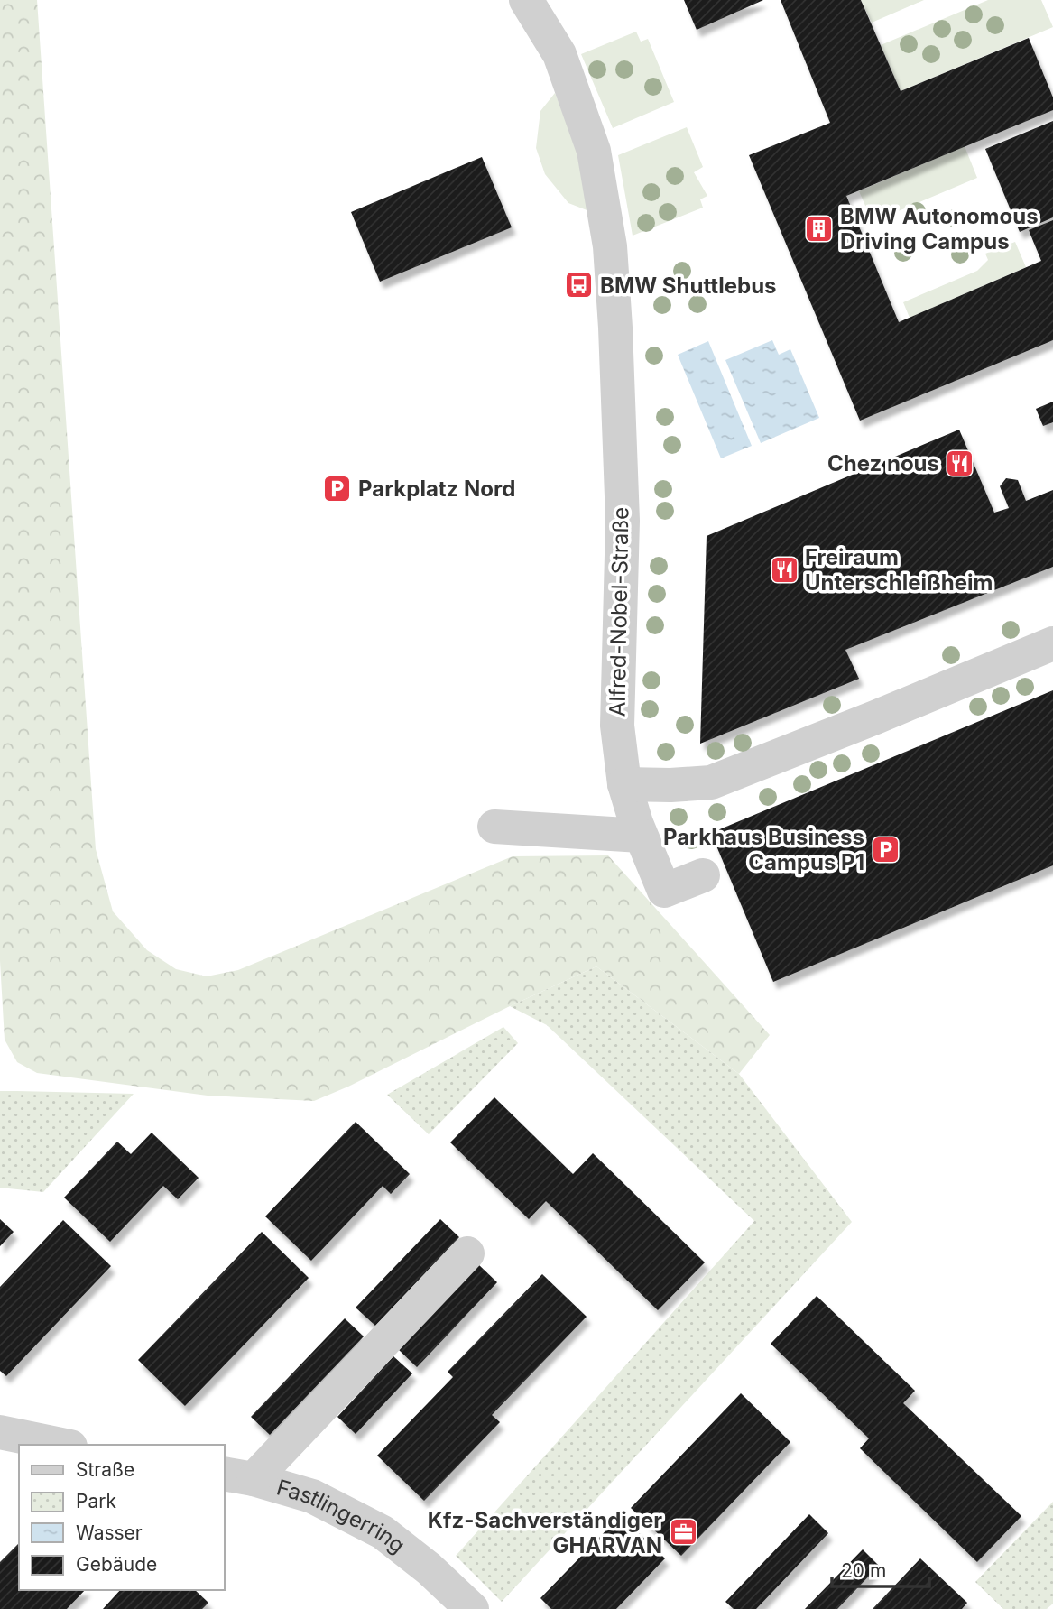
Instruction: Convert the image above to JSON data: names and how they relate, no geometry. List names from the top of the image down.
{
  "streets": {
    "street": ["Alfred-Nobel-Straße", "Fastlingerring"]
  },
  "places": {
    "building": ["BMW Autonomous Driving Campus"],
    "bus stop": ["BMW Shuttlebus"],
    "restaurant": ["Chez nous", "Freiraum Unterschleißheim"],
    "parking": ["Parkplatz Nord", "Parkhaus Business Campus P1"],
    "office": ["Kfz-Sachverständiger GHARVAN"]
  },
  "legend": [
    "Straße",
    "Park",
    "Wasser",
    "Gebäude"
  ],
  "scale_bar": "20 m"
}
